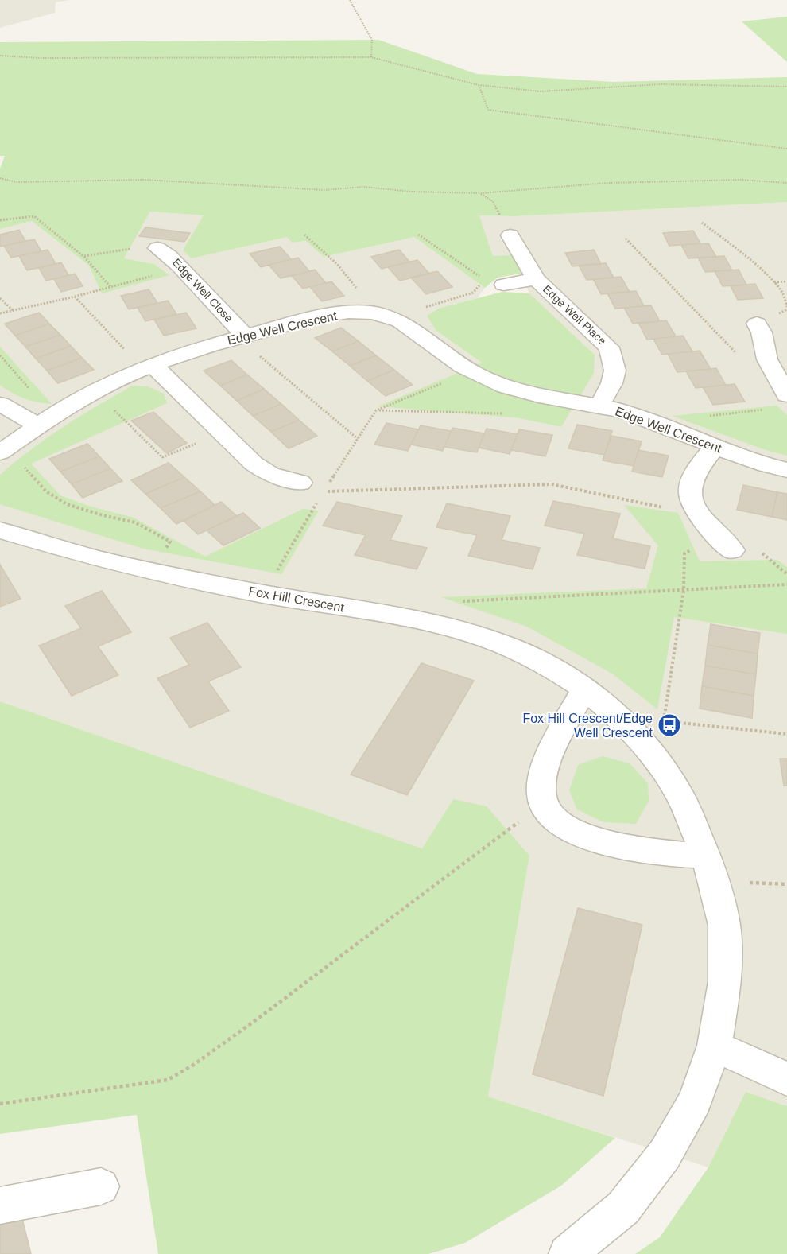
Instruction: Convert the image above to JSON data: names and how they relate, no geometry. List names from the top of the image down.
{
  "streets": {
    "street": [
      "Edge Well Close",
      "Edge Well Place",
      "Edge Well Crescent",
      "Fox Hill Crescent"
    ]
  },
  "crossings": [
    ["Edge Well Close", "Edge Well Crescent"],
    ["Edge Well Place", "Edge Well Crescent"]
  ],
  "places": {
    "bus stop": ["Fox Hill Crescent/Edge Well Crescent"]
  }
}
